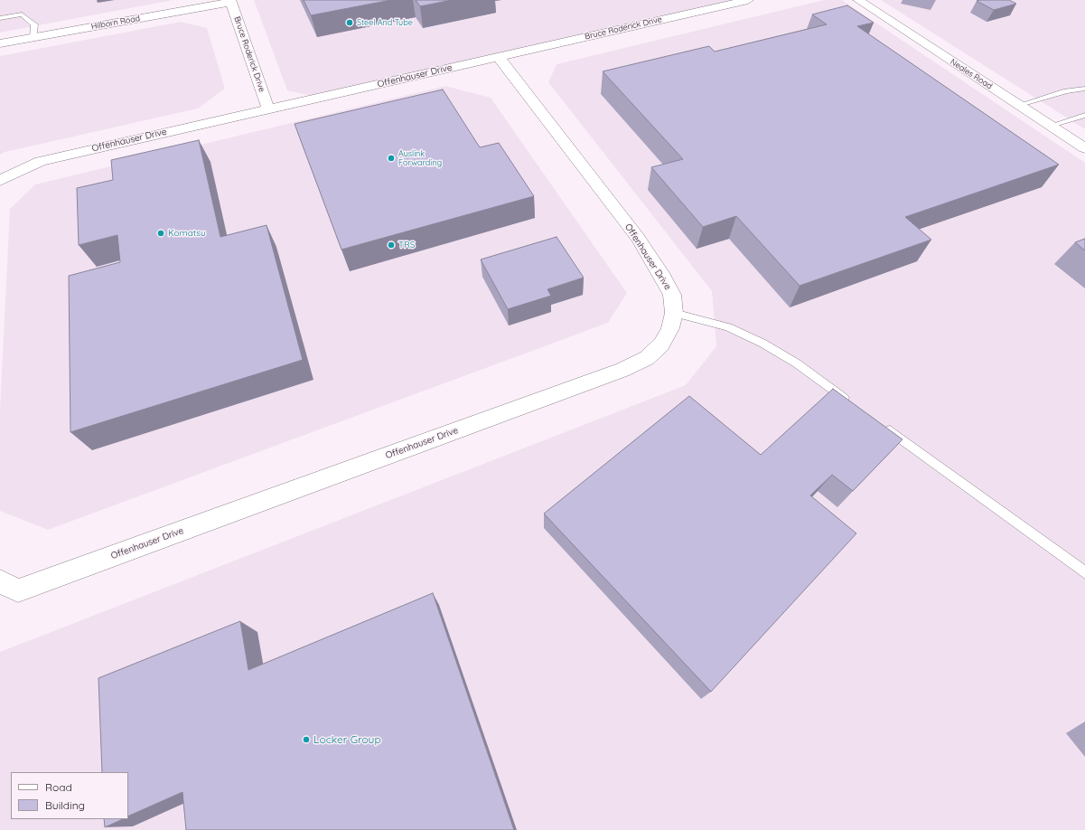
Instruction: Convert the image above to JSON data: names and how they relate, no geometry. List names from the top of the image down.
{
  "streets": {
    "street": [
      "Hilborn Road",
      "Bruce Roderick Drive",
      "Neales Road",
      "Offenhauser Drive"
    ]
  },
  "crossings": [
    ["Hilborn Road", "Bruce Roderick Drive"],
    ["Bruce Roderick Drive", "Offenhauser Drive"]
  ],
  "places": [
    "Steel And Tube",
    "Auslink Forwarding",
    "Komatsu",
    "TRS",
    "Locker Group"
  ],
  "legend": ["Road", "Building"]
}
